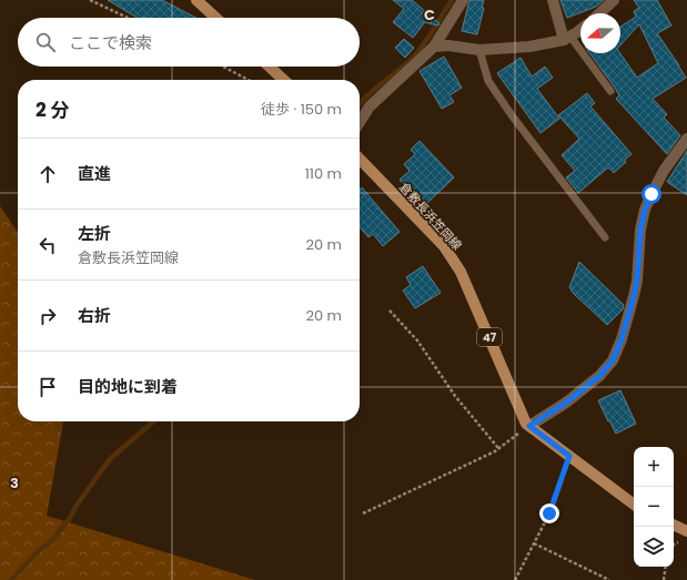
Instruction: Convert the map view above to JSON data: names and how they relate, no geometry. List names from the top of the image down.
{
  "streets": {
    "main road": ["倉敷長浜笠岡線", "47"]
  },
  "north": "left",
  "page": {
    "search": "ここで検索",
    "heading": ["2 分", "徒歩 · 150 m"],
    "list": [
      ["直進", "110 m"],
      ["左折", "倉敷長浜笠岡線", "20 m"],
      ["右折", "20 m"],
      "目的地に到着"
    ],
    "map_buttons": ["+", "−"]
  },
  "grid": {
    "columns": ["C"],
    "rows": ["3"]
  }
}
